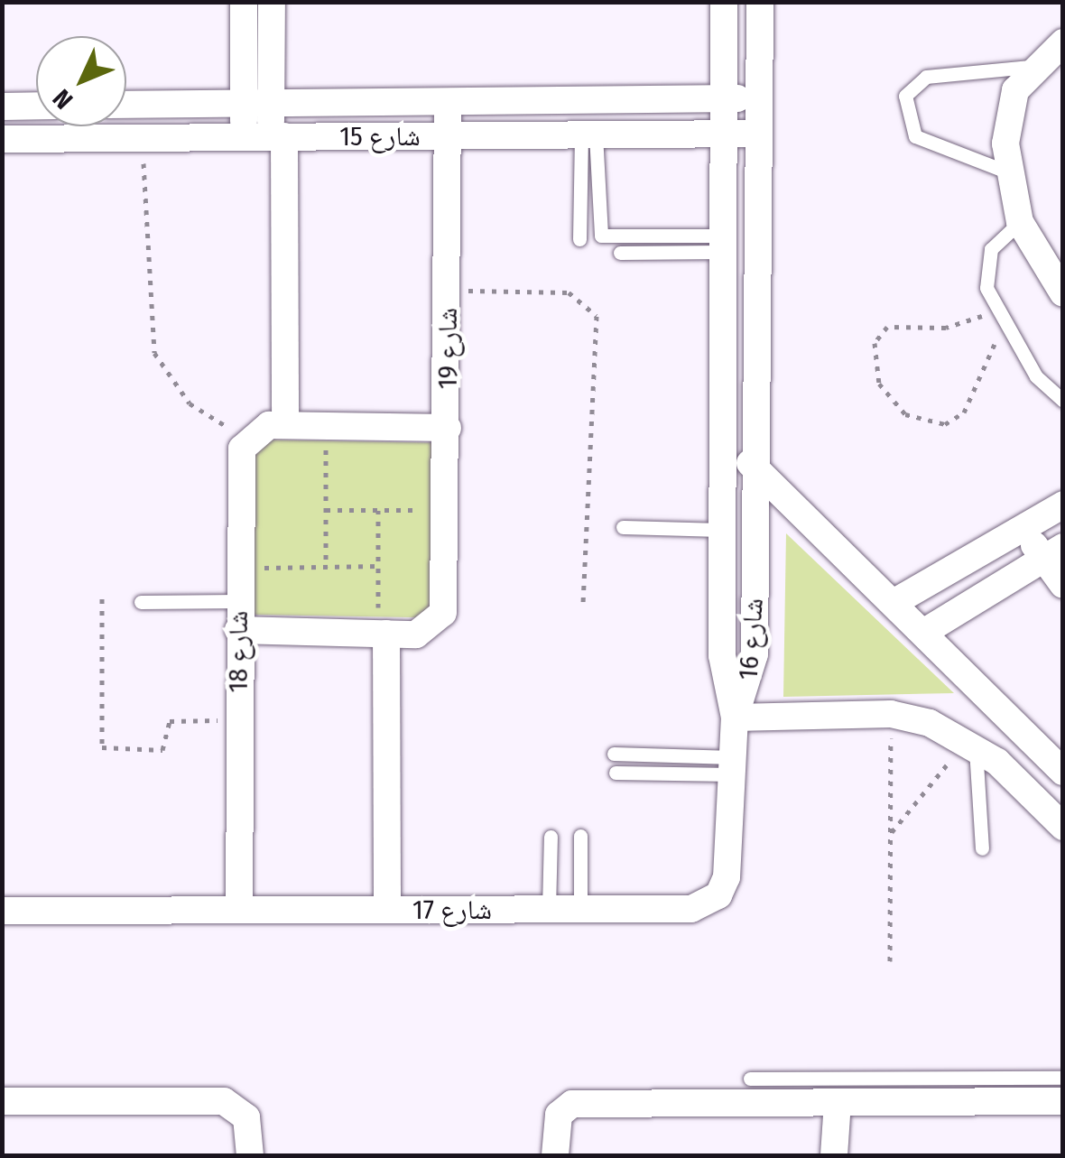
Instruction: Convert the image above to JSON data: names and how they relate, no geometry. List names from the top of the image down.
{
  "streets": {
    "street": [
      "شارع 15",
      "شارع 19",
      "شارع 16",
      "شارع 18",
      "شارع 17"
    ]
  },
  "crossings": [
    ["شارع 15", "شارع 19"],
    ["شارع 15", "شارع 16"],
    ["شارع 16", "شارع 17"],
    ["شارع 18", "شارع 17"]
  ],
  "north": "bottom left"
}
